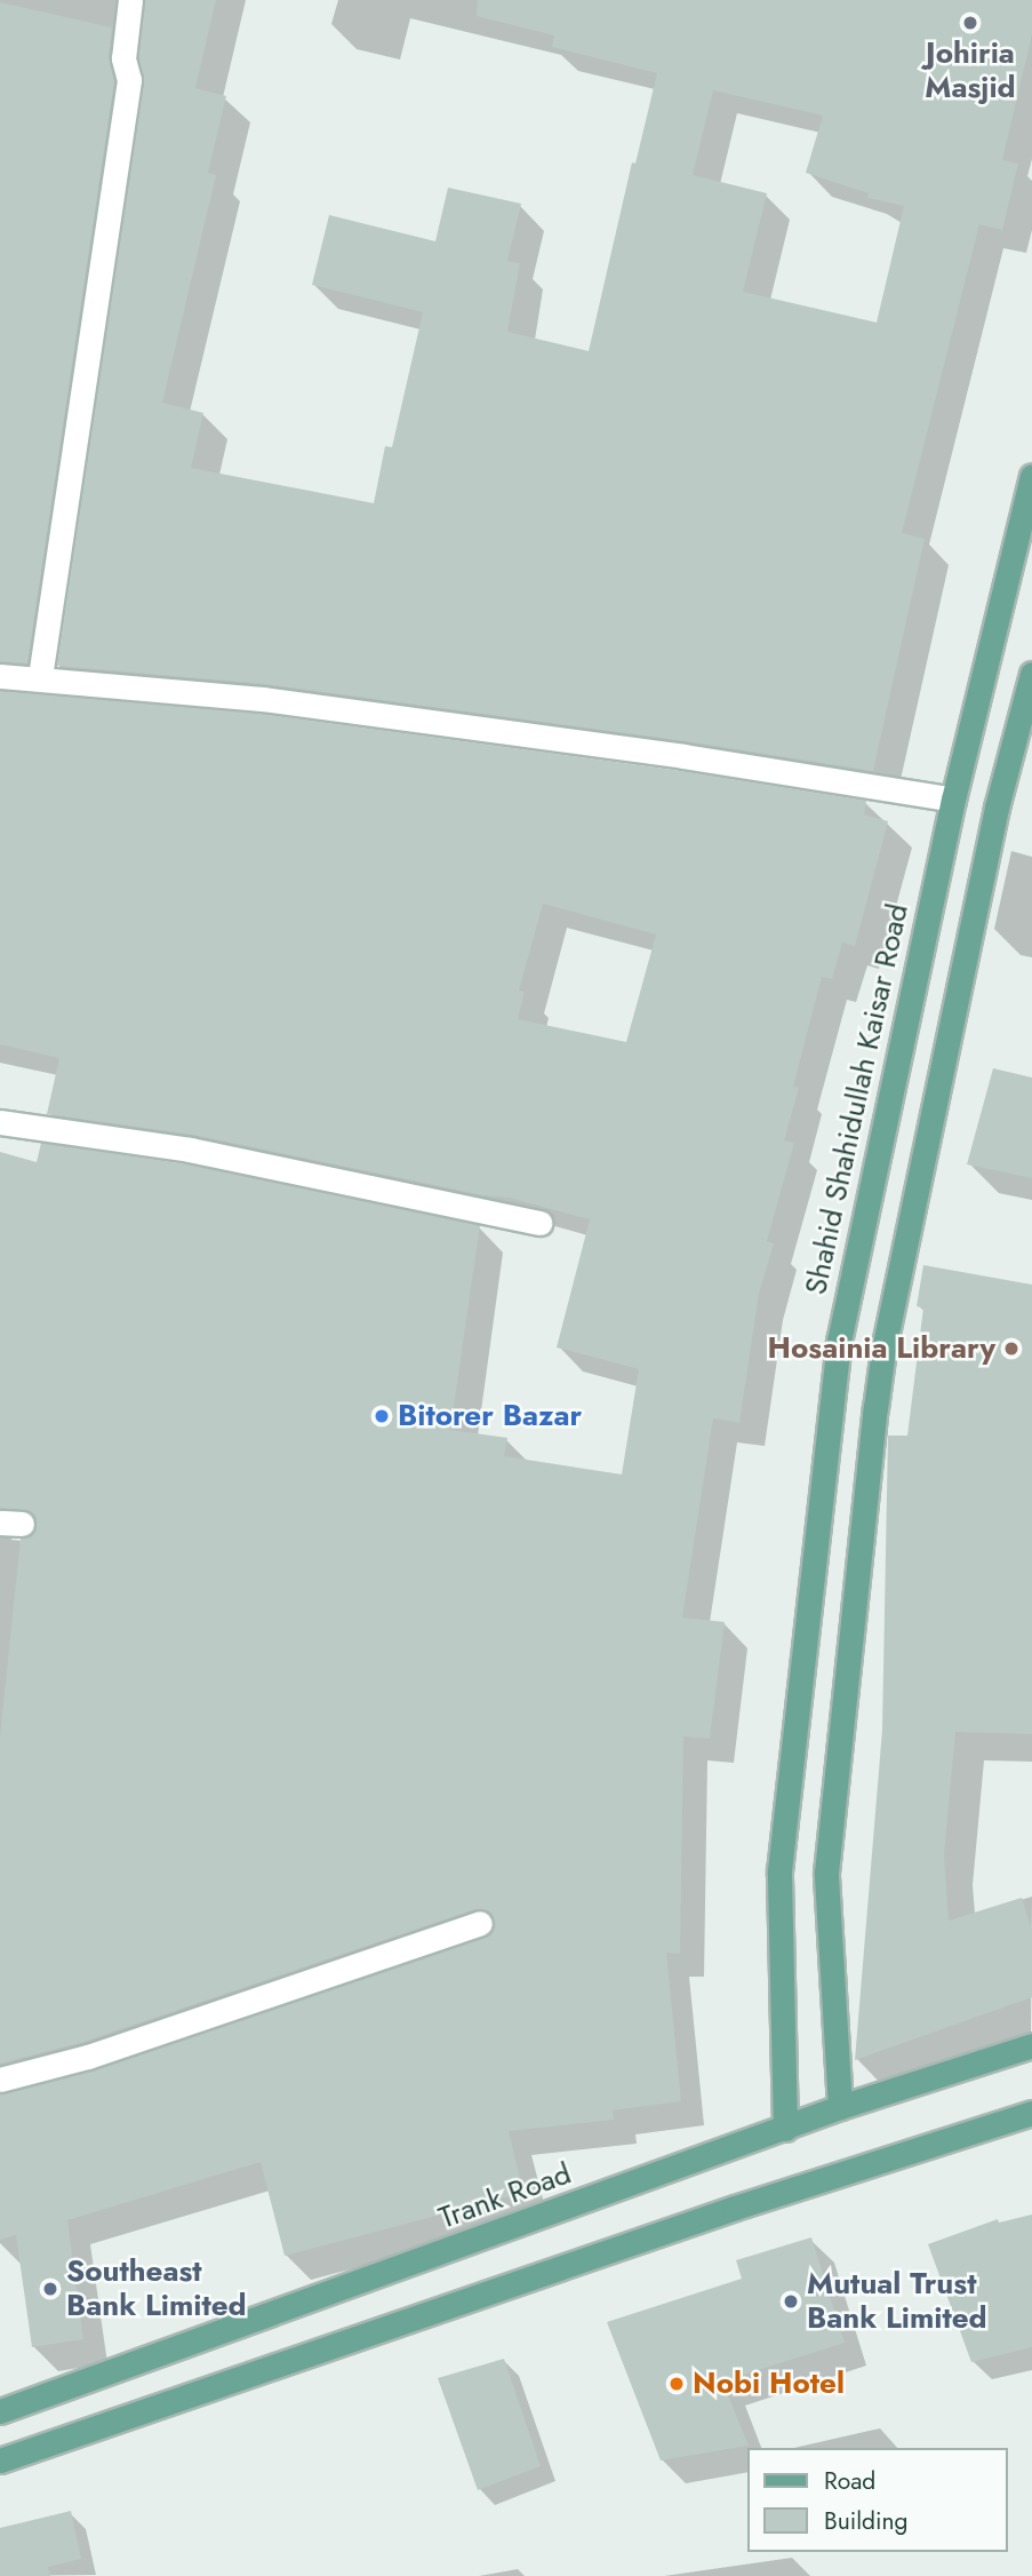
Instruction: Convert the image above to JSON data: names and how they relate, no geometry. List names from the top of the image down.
{
  "streets": {
    "main road": ["Shahid Shahidullah Kaisar Road", "Trank Road"]
  },
  "crossings": [
    ["Shahid Shahidullah Kaisar Road", "Trank Road"]
  ],
  "places": [
    "Johiria Masjid",
    "Hosainia Library",
    "Bitorer Bazar",
    "Southeast Bank Limited",
    "Mutual Trust Bank Limited",
    "Nobi Hotel"
  ],
  "legend": ["Road", "Building"]
}
